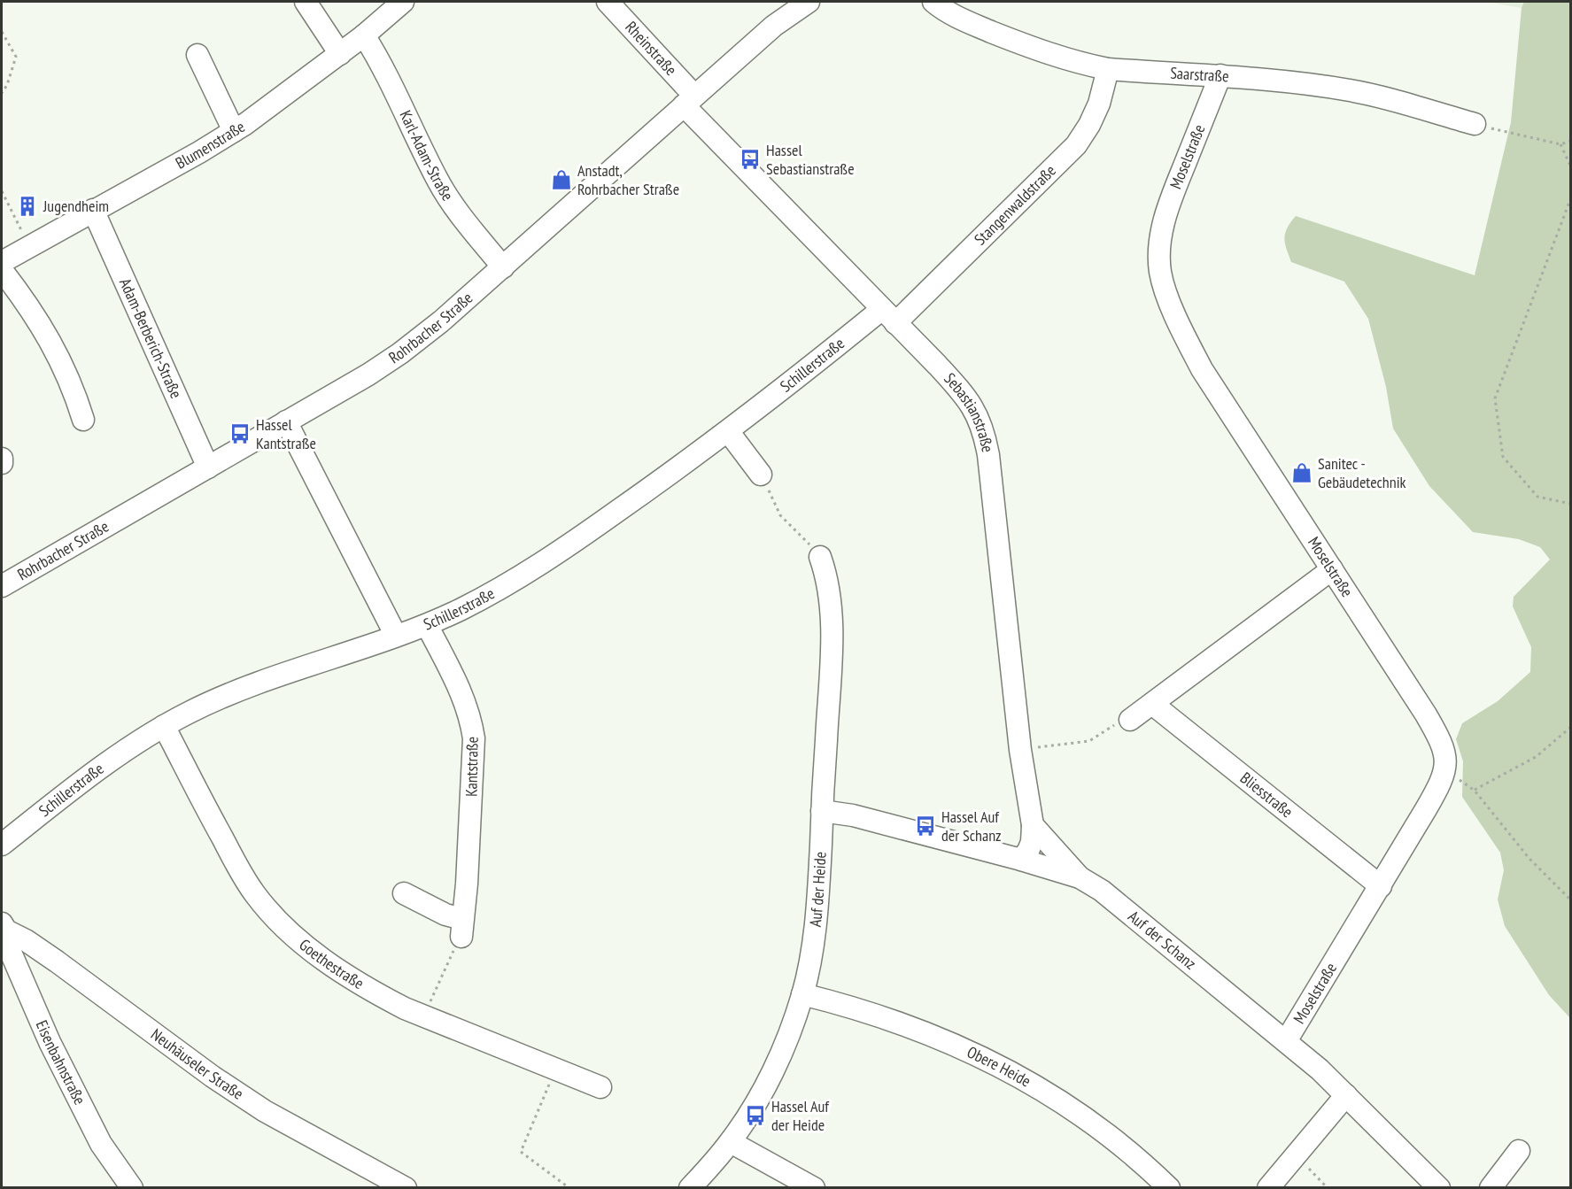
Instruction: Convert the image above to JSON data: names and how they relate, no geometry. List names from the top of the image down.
{
  "streets": {
    "street": [
      "Rheinstraße",
      "Saarstraße",
      "Blumenstraße",
      "Karl-Adam-Straße",
      "Moselstraße",
      "Stangenwaldstraße",
      "Rohrbacher Straße",
      "Adam-Berberich-Straße",
      "Schillerstraße",
      "Sebastianstraße",
      "Kantstraße",
      "Bliesstraße",
      "Auf der Heide",
      "Auf der Schanz",
      "Goethestraße",
      "Eisenbahnstraße",
      "Neuhäuseler Straße",
      "Obere Heide"
    ]
  },
  "crossings": [
    ["Rheinstraße", "Rohrbacher Straße"],
    ["Rheinstraße", "Sebastianstraße"],
    ["Saarstraße", "Moselstraße"],
    ["Saarstraße", "Stangenwaldstraße"],
    ["Blumenstraße", "Karl-Adam-Straße"],
    ["Blumenstraße", "Adam-Berberich-Straße"],
    ["Karl-Adam-Straße", "Rohrbacher Straße"],
    ["Moselstraße", "Bliesstraße"],
    ["Moselstraße", "Auf der Schanz"],
    ["Stangenwaldstraße", "Schillerstraße"],
    ["Stangenwaldstraße", "Sebastianstraße"],
    ["Rohrbacher Straße", "Adam-Berberich-Straße"],
    ["Rohrbacher Straße", "Sebastianstraße"],
    ["Schillerstraße", "Sebastianstraße"],
    ["Schillerstraße", "Kantstraße"],
    ["Schillerstraße", "Goethestraße"],
    ["Sebastianstraße", "Auf der Schanz"],
    ["Auf der Heide", "Auf der Schanz"],
    ["Auf der Heide", "Obere Heide"],
    ["Eisenbahnstraße", "Neuhäuseler Straße"]
  ],
  "places": {
    "bus stop": [
      "Hassel Sebastianstraße",
      "Hassel Kantstraße",
      "Hassel Auf der Schanz",
      "Hassel Auf der Heide"
    ],
    "shop": ["Anstadt, Rohrbacher Straße", "Sanitec - Gebäudetechnik"],
    "building": ["Jugendheim"]
  }
}
